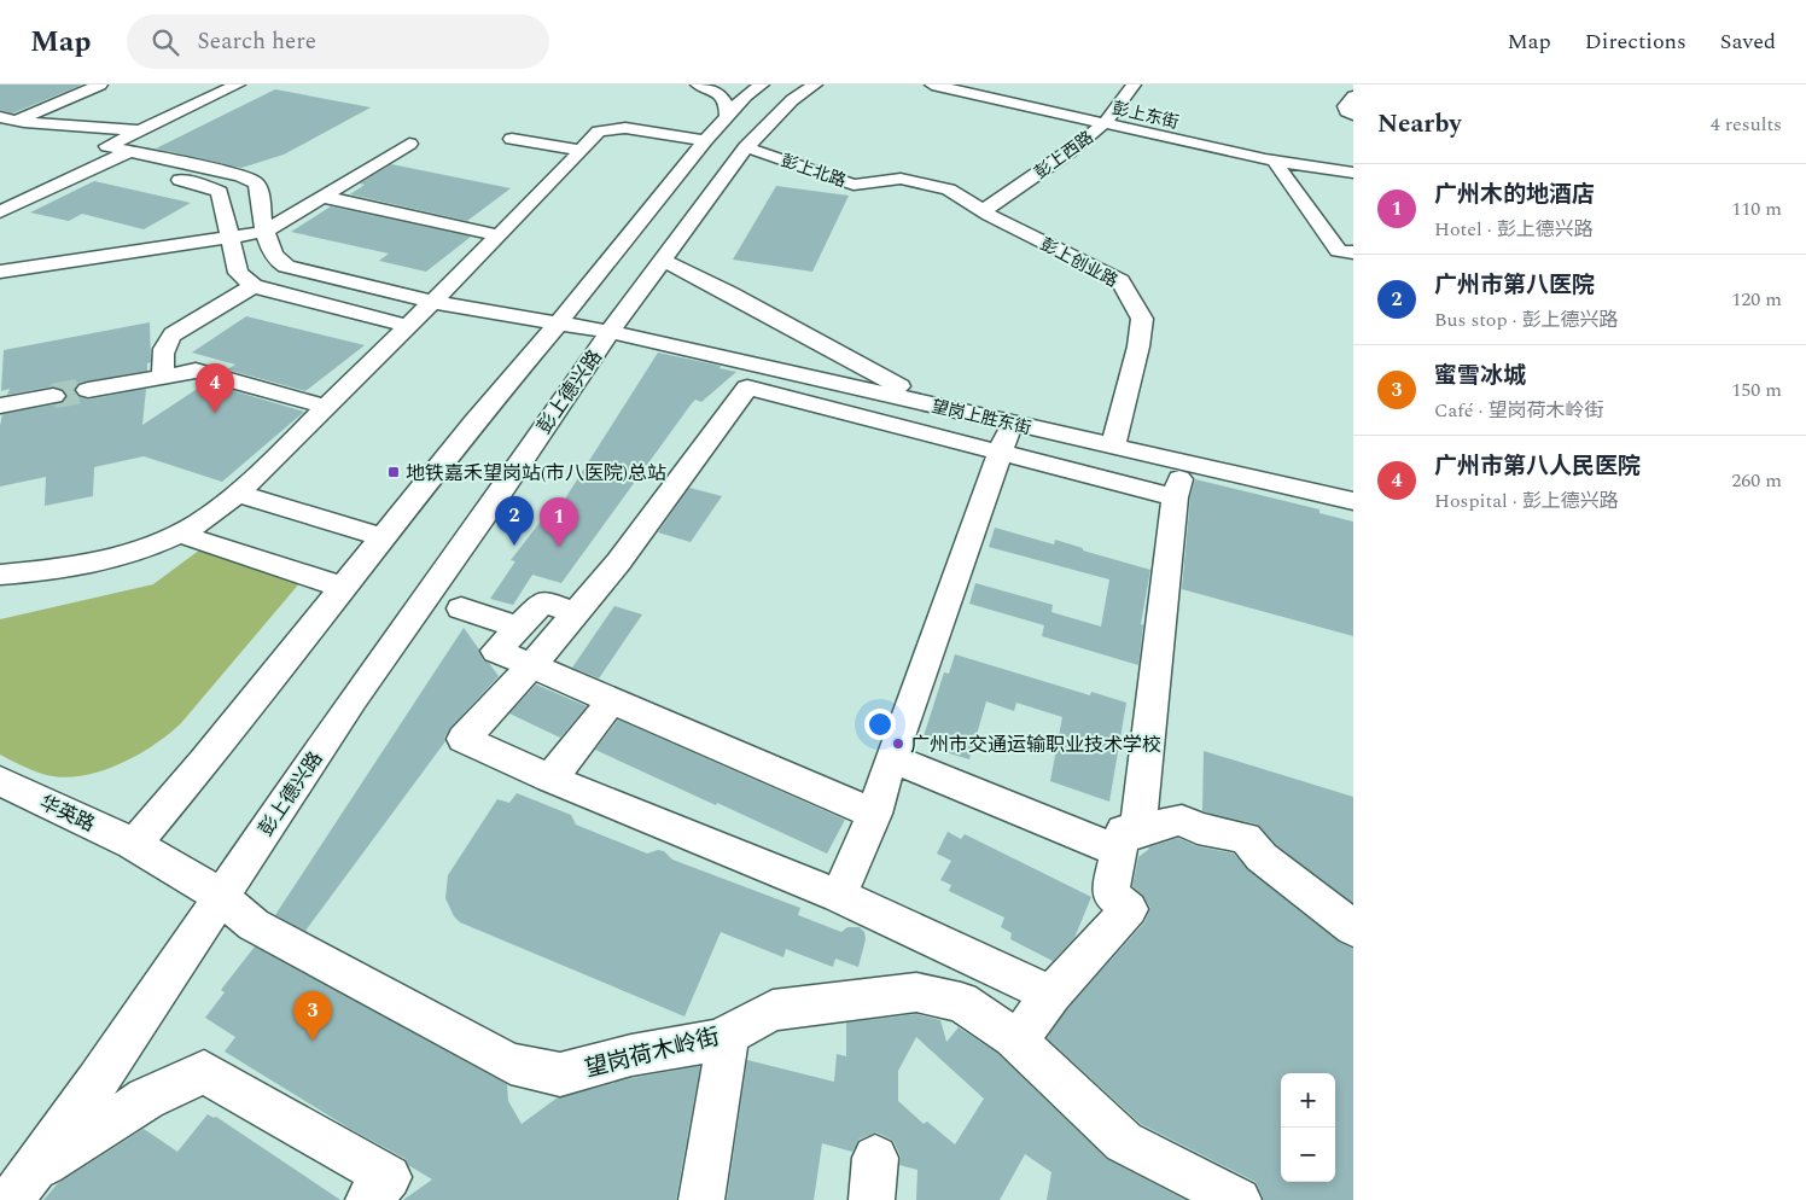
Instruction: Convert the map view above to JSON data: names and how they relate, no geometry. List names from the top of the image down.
{
  "streets": {
    "street": [
      "彭上东街",
      "彭上西路",
      "彭上北路",
      "彭上创业路",
      "彭上德兴路",
      "望岗上胜东街",
      "华英路",
      "望岗荷木岭街"
    ]
  },
  "crossings": [
    ["彭上东街", "彭上西路"],
    ["彭上西路", "彭上北路"],
    ["彭上西路", "彭上创业路"],
    ["彭上北路", "彭上创业路"],
    ["彭上北路", "彭上德兴路"],
    ["彭上创业路", "望岗上胜东街"],
    ["彭上德兴路", "望岗上胜东街"],
    ["彭上德兴路", "华英路"],
    ["彭上德兴路", "望岗荷木岭街"],
    ["华英路", "望岗荷木岭街"]
  ],
  "places": {
    "transit": ["地铁嘉禾望岗站(市八医院)总站"],
    "other": ["广州市交通运输职业技术学校"]
  },
  "page": {
    "header": "Map",
    "search": "Search here",
    "nav": ["Map", "Directions", "Saved"],
    "heading": ["Nearby", "4 results"],
    "list": [
      {
        "mark": "1",
        "name": "广州木的地酒店",
        "note": "Hotel · 彭上德兴路",
        "value": "110 m"
      },
      {
        "mark": "2",
        "name": "广州市第八医院",
        "note": "Bus stop · 彭上德兴路",
        "value": "120 m"
      },
      {
        "mark": "3",
        "name": "蜜雪冰城",
        "note": "Café · 望岗荷木岭街",
        "value": "150 m"
      },
      {
        "mark": "4",
        "name": "广州市第八人民医院",
        "note": "Hospital · 彭上德兴路",
        "value": "260 m"
      }
    ],
    "pins": [
      "4",
      "2",
      "1",
      "3"
    ],
    "map_buttons": ["+", "−"]
  }
}
